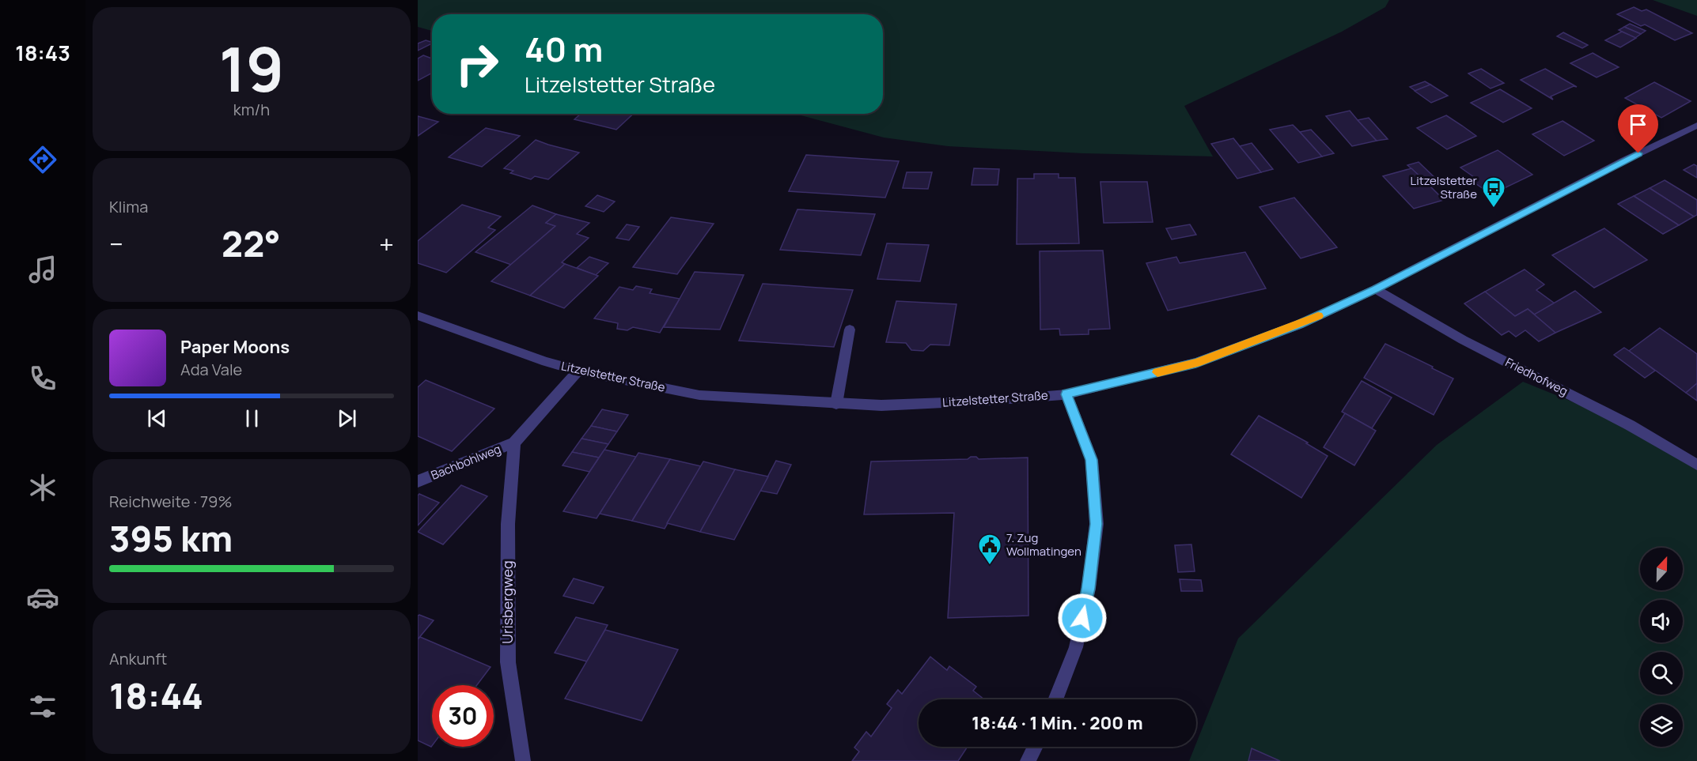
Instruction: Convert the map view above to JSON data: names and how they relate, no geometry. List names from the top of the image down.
{
  "streets": {
    "street": [
      "Litzelstetter Straße",
      "Friedhofweg",
      "Bachbohlweg",
      "Urisbergweg"
    ]
  },
  "crossings": [
    ["Litzelstetter Straße", "Friedhofweg"],
    ["Bachbohlweg", "Urisbergweg"]
  ],
  "places": {
    "bus stop": ["Litzelstetter Straße"],
    "public building": ["7. Zug Wollmatingen"]
  },
  "north": "top",
  "page": {
    "tabs": "18:43",
    "tile": [
      ["19", "km/h"],
      "Klima",
      ["Reichweite · 79%", "395 km"],
      ["Ankunft", "18:44"]
    ],
    "turn": ["40 m", "Litzelstetter Straße"],
    "heat": ["−", "22°", "+"],
    "song": ["Paper Moons", "Ada Vale"],
    "limit": "30",
    "trip": "18:44 · 1 Min. · 200 m"
  }
}
